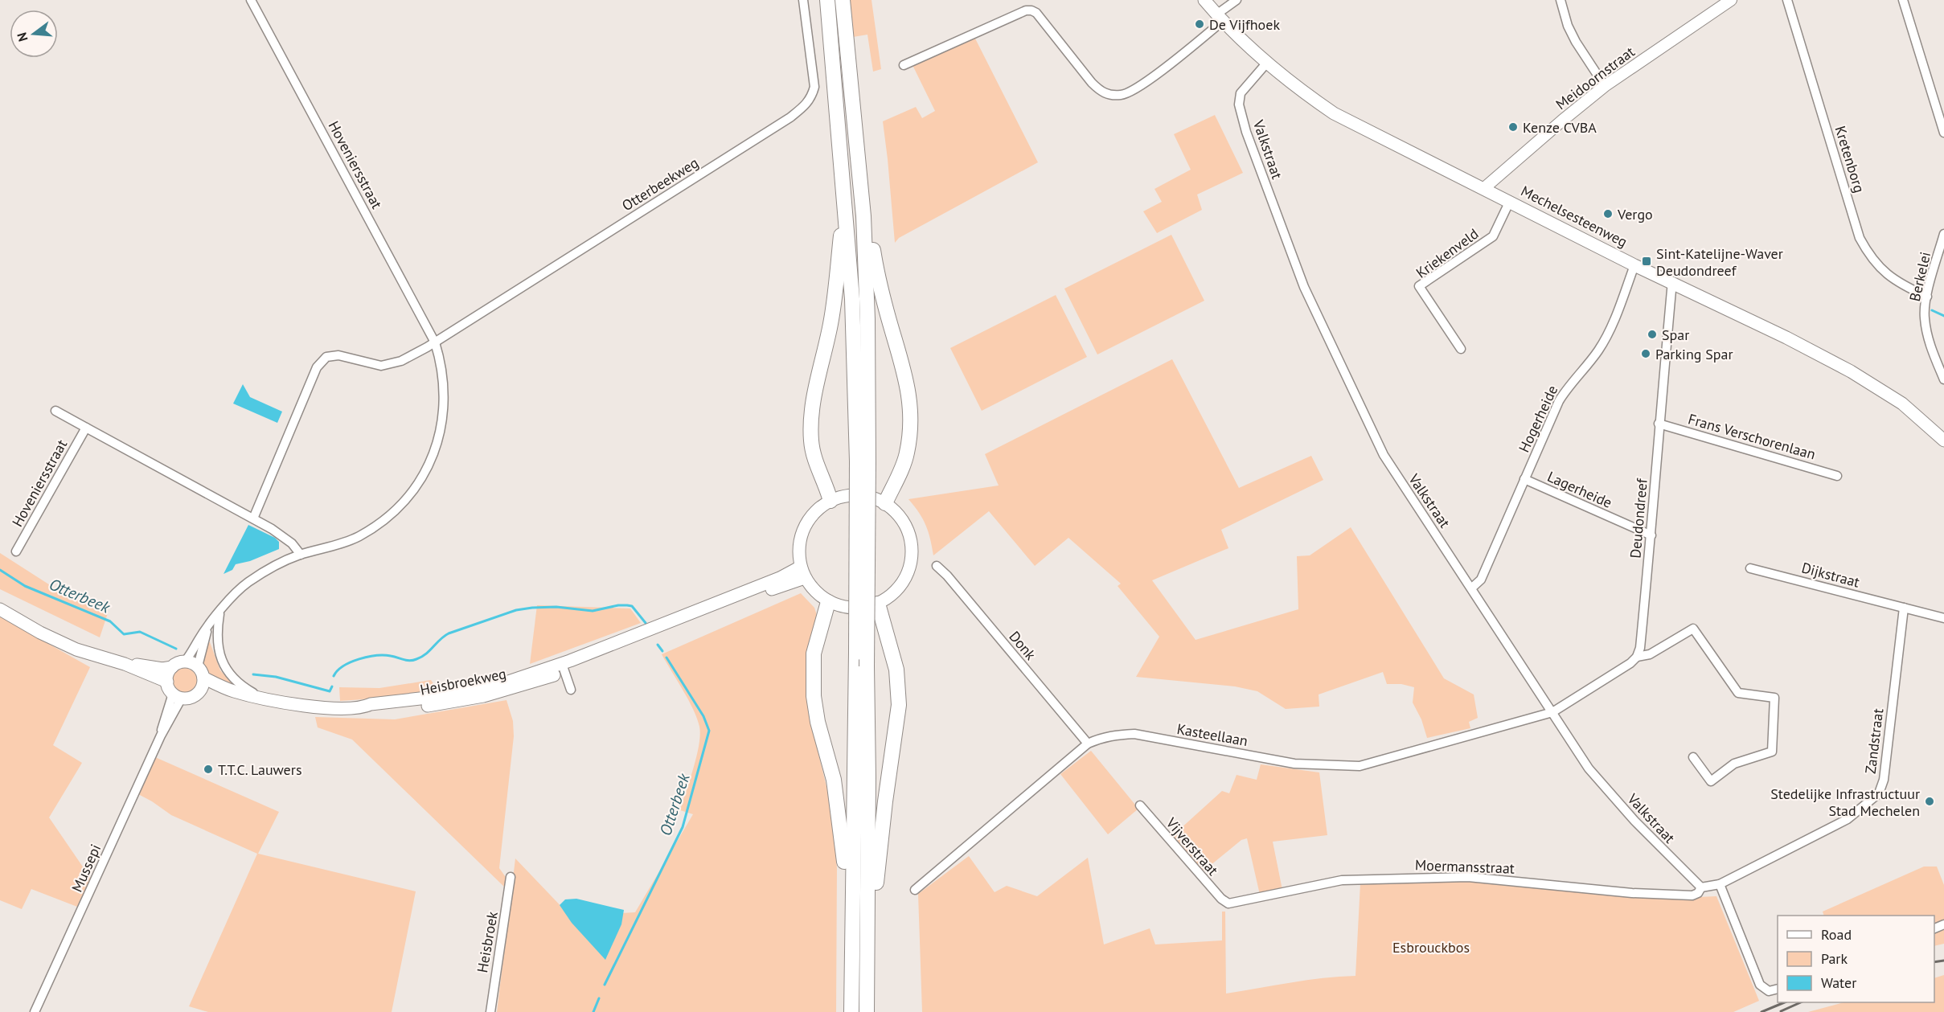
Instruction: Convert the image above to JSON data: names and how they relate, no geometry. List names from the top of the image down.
{
  "streets": {
    "main road": ["Mechelsesteenweg", "Heisbroekweg"],
    "street": [
      "Meidoornstraat",
      "Valkstraat",
      "Kretenborg",
      "Hoveniersstraat",
      "Otterbeekweg",
      "Kriekenveld",
      "Berkelei",
      "Hogerheide",
      "Frans Verschorenlaan",
      "Lagerheide",
      "Deudondreef",
      "Dijkstraat",
      "Donk",
      "Kasteellaan",
      "Zandstraat",
      "Vijverstraat",
      "Moermansstraat",
      "Mussepi",
      "Heisbroek"
    ]
  },
  "crossings": [
    ["Meidoornstraat", "Mechelsesteenweg"],
    ["Valkstraat", "Mechelsesteenweg"],
    ["Valkstraat", "Hogerheide"],
    ["Valkstraat", "Kasteellaan"],
    ["Valkstraat", "Moermansstraat"],
    ["Kretenborg", "Berkelei"],
    ["Hoveniersstraat", "Otterbeekweg"],
    ["Hoveniersstraat", "Heisbroekweg"],
    ["Hoveniersstraat", "Mussepi"],
    ["Mechelsesteenweg", "Kriekenveld"],
    ["Mechelsesteenweg", "Hogerheide"],
    ["Mechelsesteenweg", "Deudondreef"],
    ["Hogerheide", "Lagerheide"],
    ["Frans Verschorenlaan", "Deudondreef"],
    ["Lagerheide", "Deudondreef"],
    ["Dijkstraat", "Zandstraat"],
    ["Donk", "Kasteellaan"],
    ["Heisbroekweg", "Mussepi"],
    ["Vijverstraat", "Moermansstraat"]
  ],
  "water": ["Otterbeek"],
  "parks": ["Esbrouckbos"],
  "places": {
    "other": [
      "De Vijfhoek",
      "Kenze CVBA",
      "Vergo",
      "Spar",
      "Parking Spar",
      "T.T.C. Lauwers",
      "Stedelijke Infrastructuur Stad Mechelen"
    ],
    "transit": ["Sint-Katelijne-Waver Deudondreef"]
  },
  "legend": ["Road", "Park", "Water"],
  "north": "left"
}
